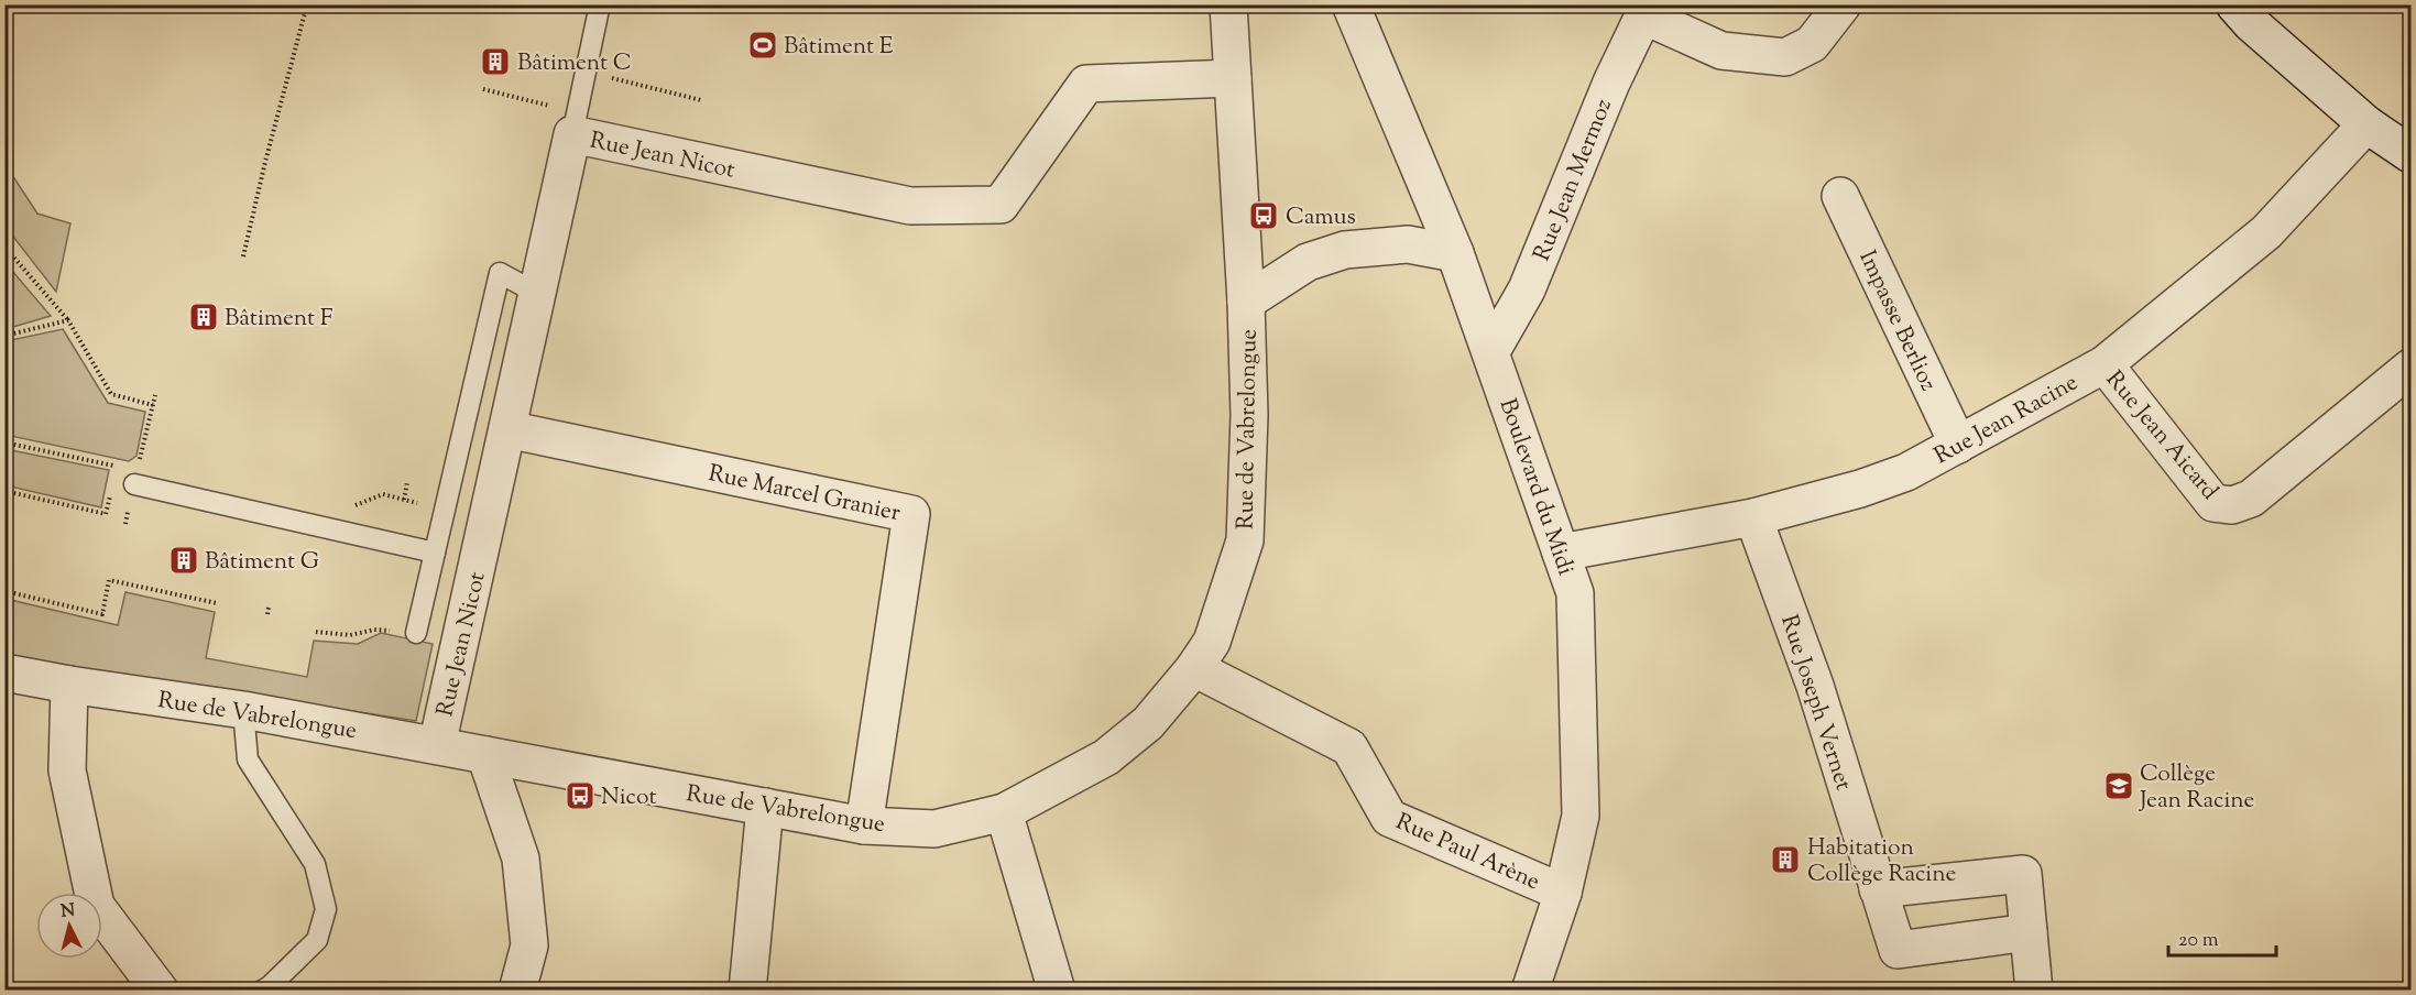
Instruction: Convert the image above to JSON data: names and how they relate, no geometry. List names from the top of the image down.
{
  "streets": {
    "street": [
      "Rue Jean Nicot",
      "Rue Jean Mermoz",
      "Impasse Berlioz",
      "Rue Jean Racine",
      "Rue de Vabrelongue",
      "Rue Jean Aicard",
      "Boulevard du Midi",
      "Rue Marcel Granier",
      "Rue Joseph Vernet",
      "Rue Paul Arène"
    ]
  },
  "crossings": [
    ["Rue Jean Nicot", "Rue de Vabrelongue"],
    ["Rue Jean Nicot", "Rue Marcel Granier"],
    ["Rue Jean Mermoz", "Boulevard du Midi"],
    ["Impasse Berlioz", "Rue Jean Racine"],
    ["Rue Jean Racine", "Rue Jean Aicard"],
    ["Rue Jean Racine", "Boulevard du Midi"],
    ["Rue Jean Racine", "Rue Joseph Vernet"],
    ["Rue de Vabrelongue", "Rue Marcel Granier"],
    ["Rue de Vabrelongue", "Rue Paul Arène"],
    ["Boulevard du Midi", "Rue Paul Arène"]
  ],
  "places": {
    "sports": ["Bâtiment E"],
    "building": [
      "Bâtiment C",
      "Bâtiment F",
      "Bâtiment G",
      "Habitation Collège Racine"
    ],
    "bus stop": ["Camus", "Nicot"],
    "school or university": ["Collège Jean Racine"]
  },
  "scale_bar": "20 m",
  "north": "top"
}
